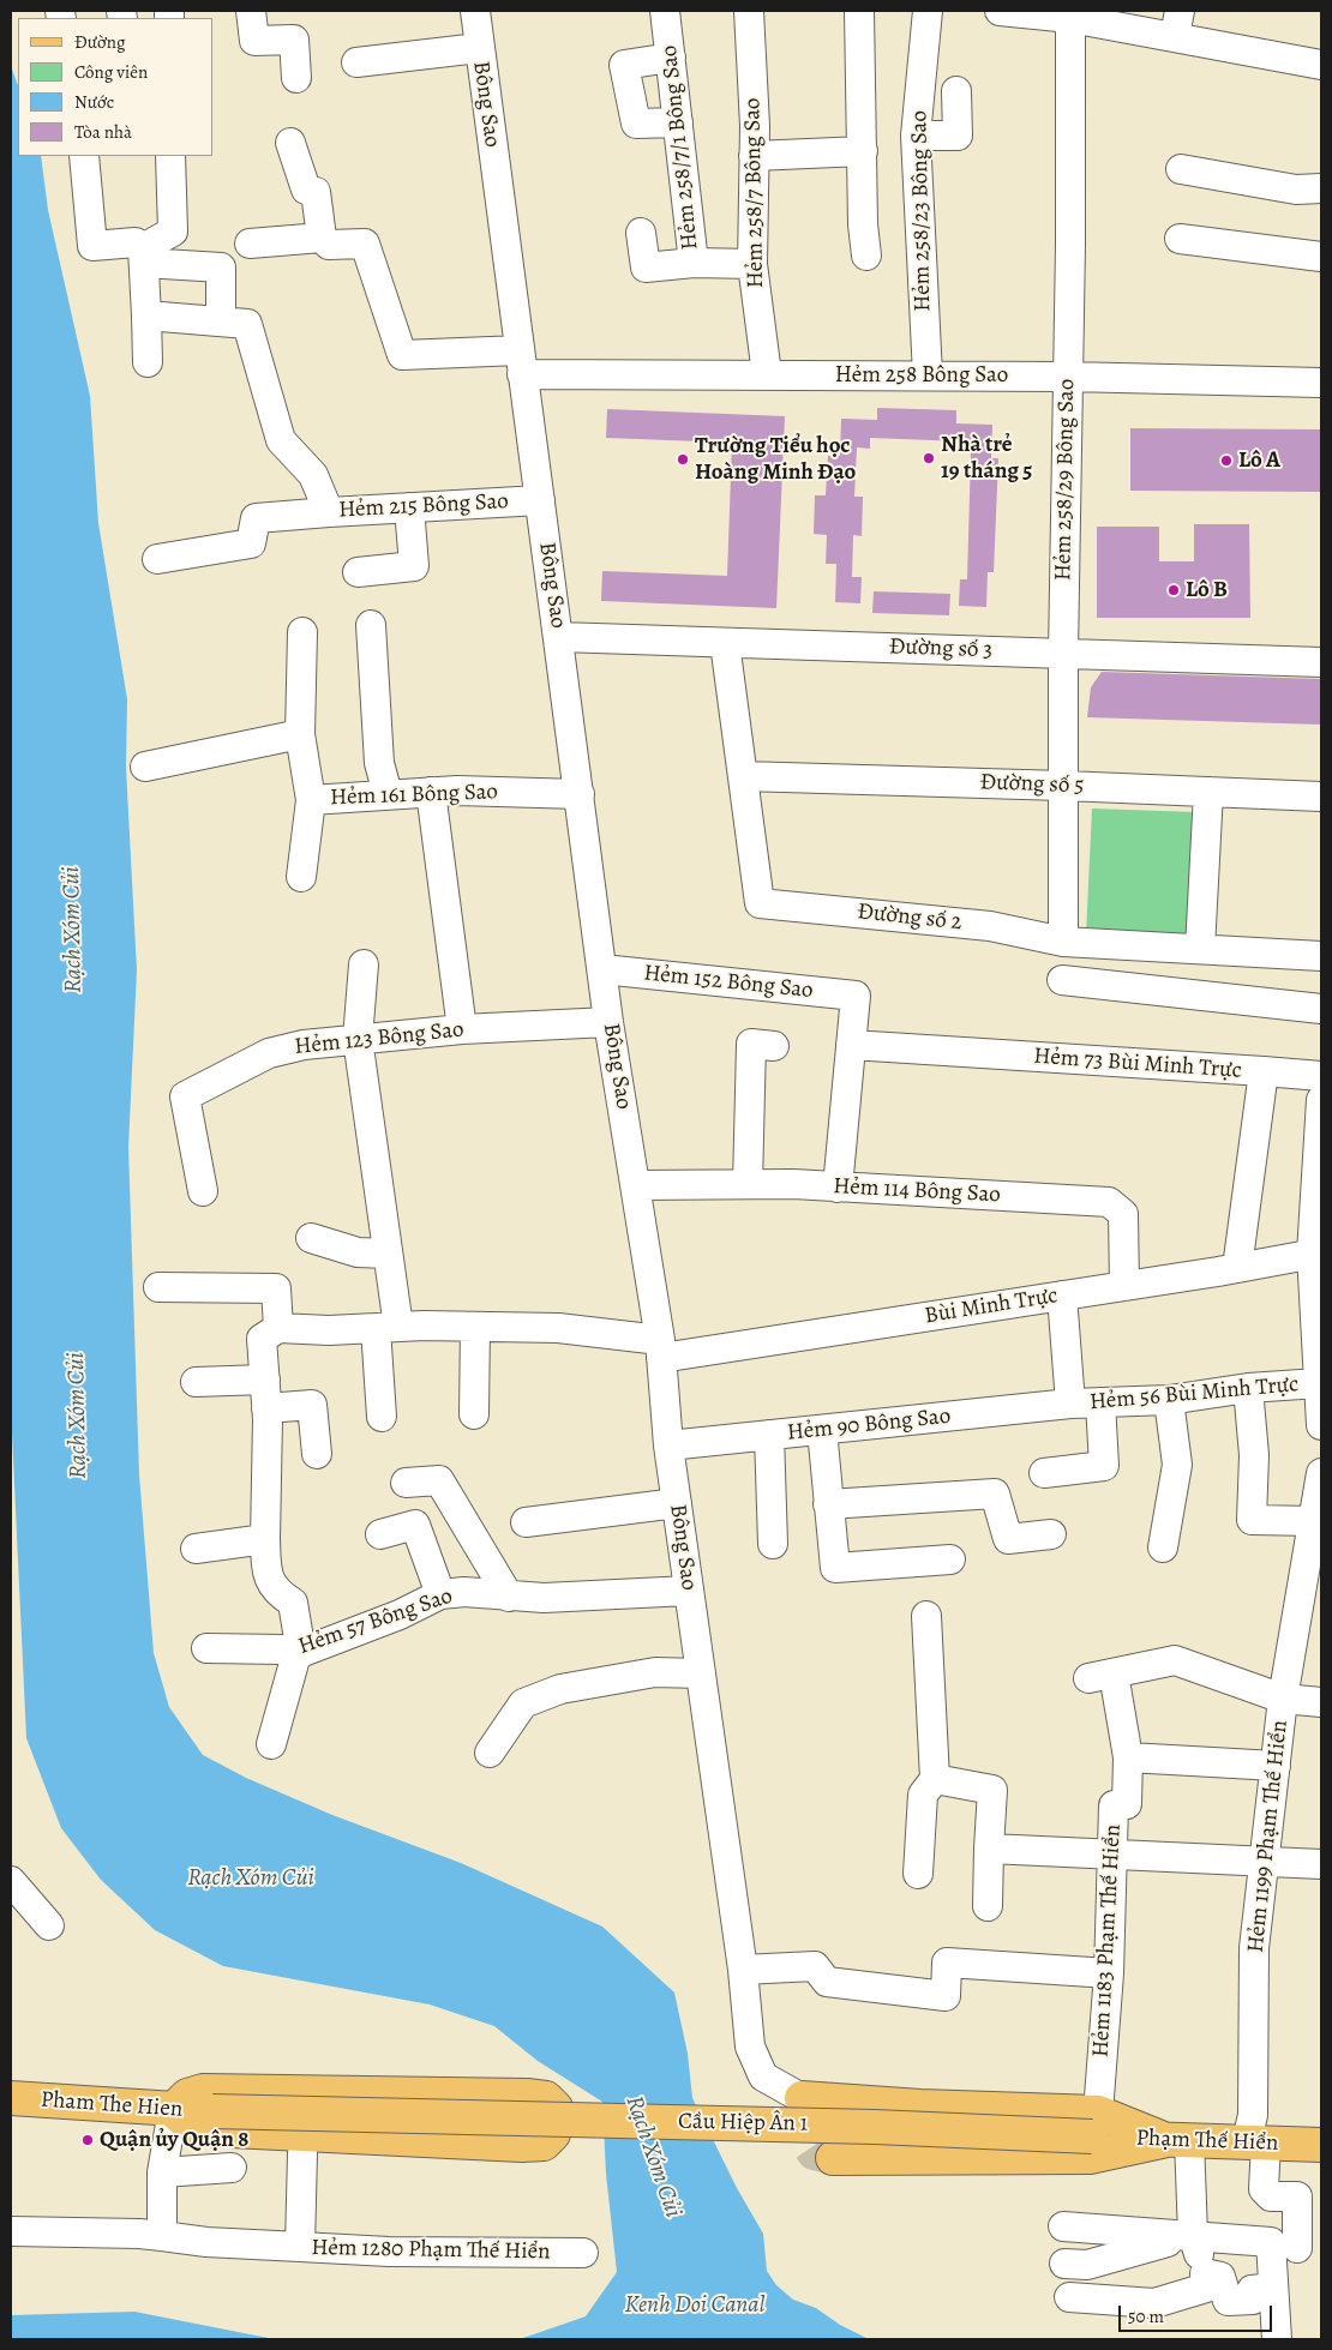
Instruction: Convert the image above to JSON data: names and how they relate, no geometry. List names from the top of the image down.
{
  "streets": {
    "main road": ["Pham The Hien", "Cầu Hiệp Ân 1", "Phạm Thế Hiển"],
    "street": [
      "Bông Sao",
      "Hẻm 258/7/1 Bông Sao",
      "Hẻm 258/7 Bông Sao",
      "Hẻm 258/23 Bông Sao",
      "Hẻm 258 Bông Sao",
      "Hẻm 258/29 Bông Sao",
      "Hẻm 215 Bông Sao",
      "Đường số 3",
      "Đường số 5",
      "Hẻm 161 Bông Sao",
      "Đường số 2",
      "Hẻm 152 Bông Sao",
      "Hẻm 123 Bông Sao",
      "Hẻm 73 Bùi Minh Trực",
      "Hẻm 114 Bông Sao",
      "Bùi Minh Trực",
      "Hẻm 56 Bùi Minh Trực",
      "Hẻm 90 Bông Sao",
      "Hẻm 57 Bông Sao",
      "Hẻm 1199 Phạm Thế Hiển",
      "Hẻm 1183 Phạm Thế Hiển",
      "Hẻm 1280 Phạm Thế Hiển"
    ]
  },
  "crossings": [
    ["Bông Sao", "Hẻm 258 Bông Sao"],
    ["Bông Sao", "Hẻm 215 Bông Sao"],
    ["Bông Sao", "Đường số 3"],
    ["Bông Sao", "Hẻm 161 Bông Sao"],
    ["Bông Sao", "Hẻm 152 Bông Sao"],
    ["Bông Sao", "Hẻm 123 Bông Sao"],
    ["Bông Sao", "Hẻm 114 Bông Sao"],
    ["Bông Sao", "Bùi Minh Trực"],
    ["Bông Sao", "Hẻm 90 Bông Sao"],
    ["Bông Sao", "Hẻm 57 Bông Sao"],
    ["Hẻm 258/7/1 Bông Sao", "Hẻm 258/7 Bông Sao"],
    ["Hẻm 258/7 Bông Sao", "Hẻm 258 Bông Sao"],
    ["Hẻm 258/23 Bông Sao", "Hẻm 258 Bông Sao"],
    ["Hẻm 258 Bông Sao", "Hẻm 258/29 Bông Sao"],
    ["Hẻm 258/29 Bông Sao", "Đường số 3"],
    ["Hẻm 258/29 Bông Sao", "Đường số 5"],
    ["Hẻm 258/29 Bông Sao", "Đường số 2"],
    ["Đường số 3", "Đường số 2"],
    ["Đường số 5", "Đường số 2"],
    ["Hẻm 152 Bông Sao", "Hẻm 73 Bùi Minh Trực"],
    ["Hẻm 73 Bùi Minh Trực", "Bùi Minh Trực"],
    ["Hẻm 114 Bông Sao", "Bùi Minh Trực"],
    ["Bùi Minh Trực", "Hẻm 56 Bùi Minh Trực"],
    ["Hẻm 56 Bùi Minh Trực", "Hẻm 90 Bông Sao"],
    ["Hẻm 1199 Phạm Thế Hiển", "Hẻm 1183 Phạm Thế Hiển"],
    ["Hẻm 1199 Phạm Thế Hiển", "Phạm Thế Hiển"],
    ["Hẻm 1183 Phạm Thế Hiển", "Cầu Hiệp Ân 1"],
    ["Hẻm 1183 Phạm Thế Hiển", "Phạm Thế Hiển"],
    ["Pham The Hien", "Cầu Hiệp Ân 1"],
    ["Cầu Hiệp Ân 1", "Phạm Thế Hiển"]
  ],
  "water": ["Rạch Xóm Củi", "Kenh Doi Canal"],
  "places": [
    "Nhà trẻ 19 tháng 5",
    "Trường Tiểu học Hoàng Minh Đạo",
    "Lô A",
    "Lô B",
    "Quận ủy Quận 8"
  ],
  "legend": [
    "Đường",
    "Công viên",
    "Nước",
    "Tòa nhà"
  ],
  "scale_bar": "50 m"
}
